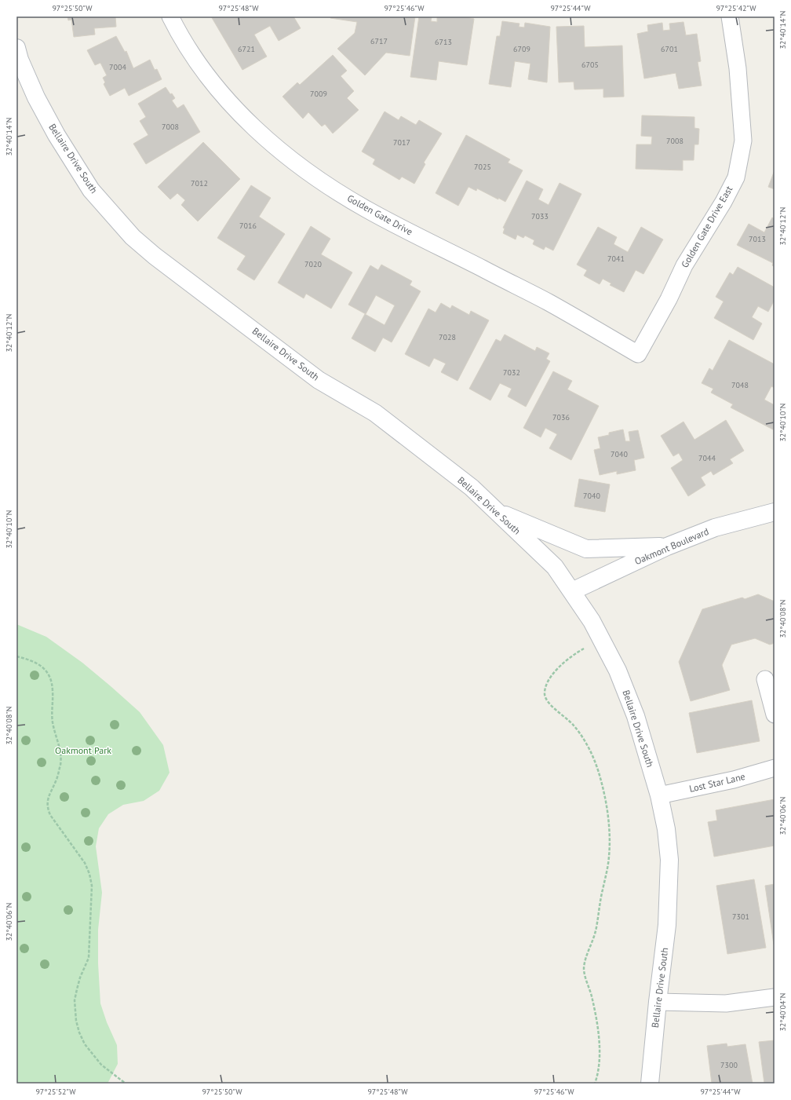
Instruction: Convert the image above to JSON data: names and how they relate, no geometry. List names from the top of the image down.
{
  "streets": {
    "street": [
      "Bellaire Drive South",
      "Golden Gate Drive",
      "Golden Gate Drive East",
      "Oakmont Boulevard",
      "Lost Star Lane"
    ]
  },
  "crossings": [
    ["Bellaire Drive South", "Oakmont Boulevard"],
    ["Bellaire Drive South", "Lost Star Lane"],
    ["Golden Gate Drive", "Golden Gate Drive East"]
  ],
  "parks": ["Oakmont Park"],
  "house_numbers": [
    "6717",
    "6713",
    "6721",
    "6709",
    "6701",
    "6705",
    "7004",
    "7009",
    "7008",
    "7008",
    "7017",
    "7025",
    "7012",
    "7033",
    "7016",
    "7013",
    "7041",
    "7020",
    "7028",
    "7032",
    "7048",
    "7036",
    "7040",
    "7044",
    "7040",
    "7301",
    "7300"
  ],
  "coordinates": [
    "97°25'50\"W",
    "97°25'48\"W",
    "97°25'46\"W",
    "97°25'44\"W",
    "97°25'42\"W",
    "32°40'14\"N",
    "32°40'12\"N",
    "32°40'10\"N",
    "32°40'08\"N",
    "32°40'06\"N",
    "32°40'04\"N",
    "97°25'52\"W"
  ]
}
